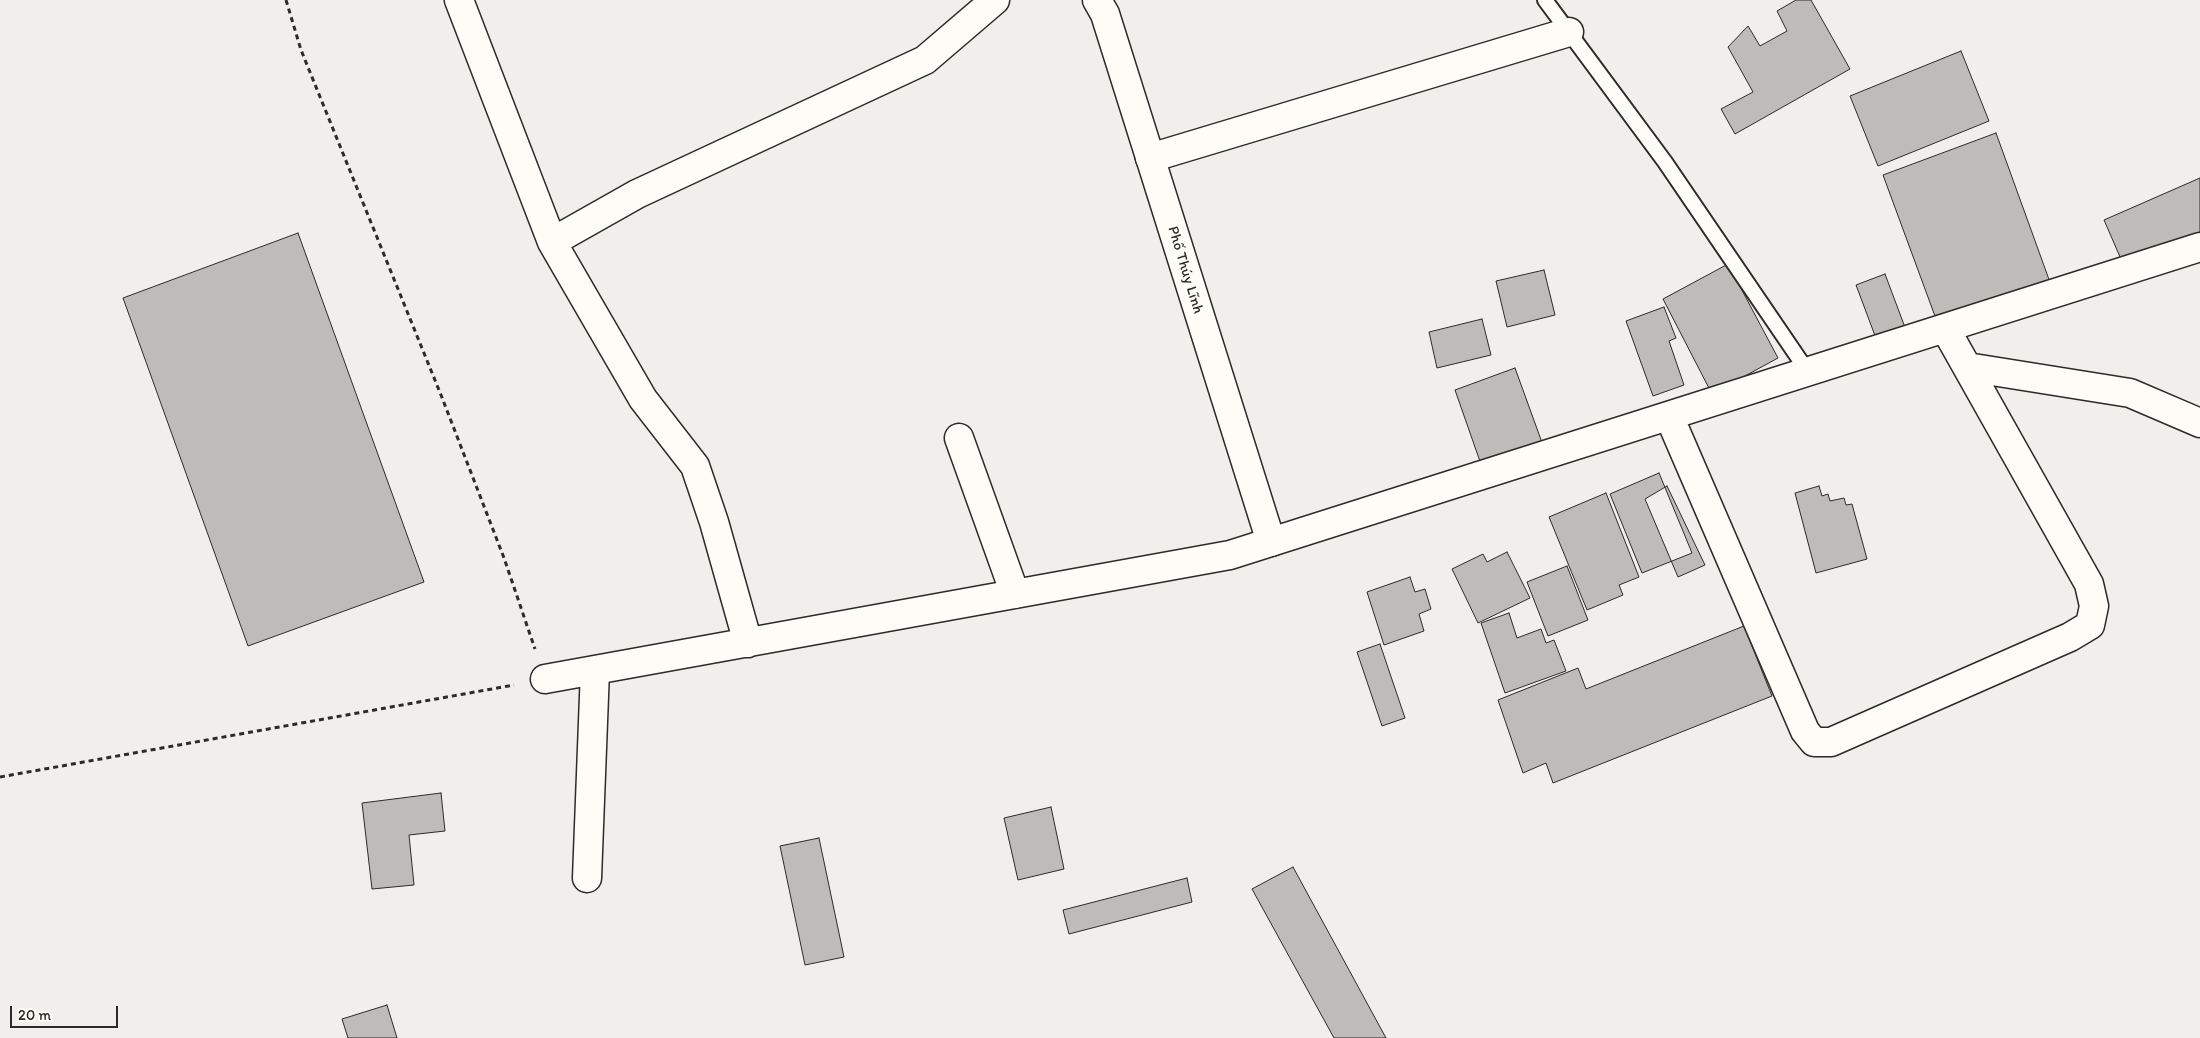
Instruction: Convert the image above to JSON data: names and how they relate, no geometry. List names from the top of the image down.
{
  "streets": {
    "street": ["Phố Thúy Lĩnh"]
  },
  "scale_bar": "20 m"
}
